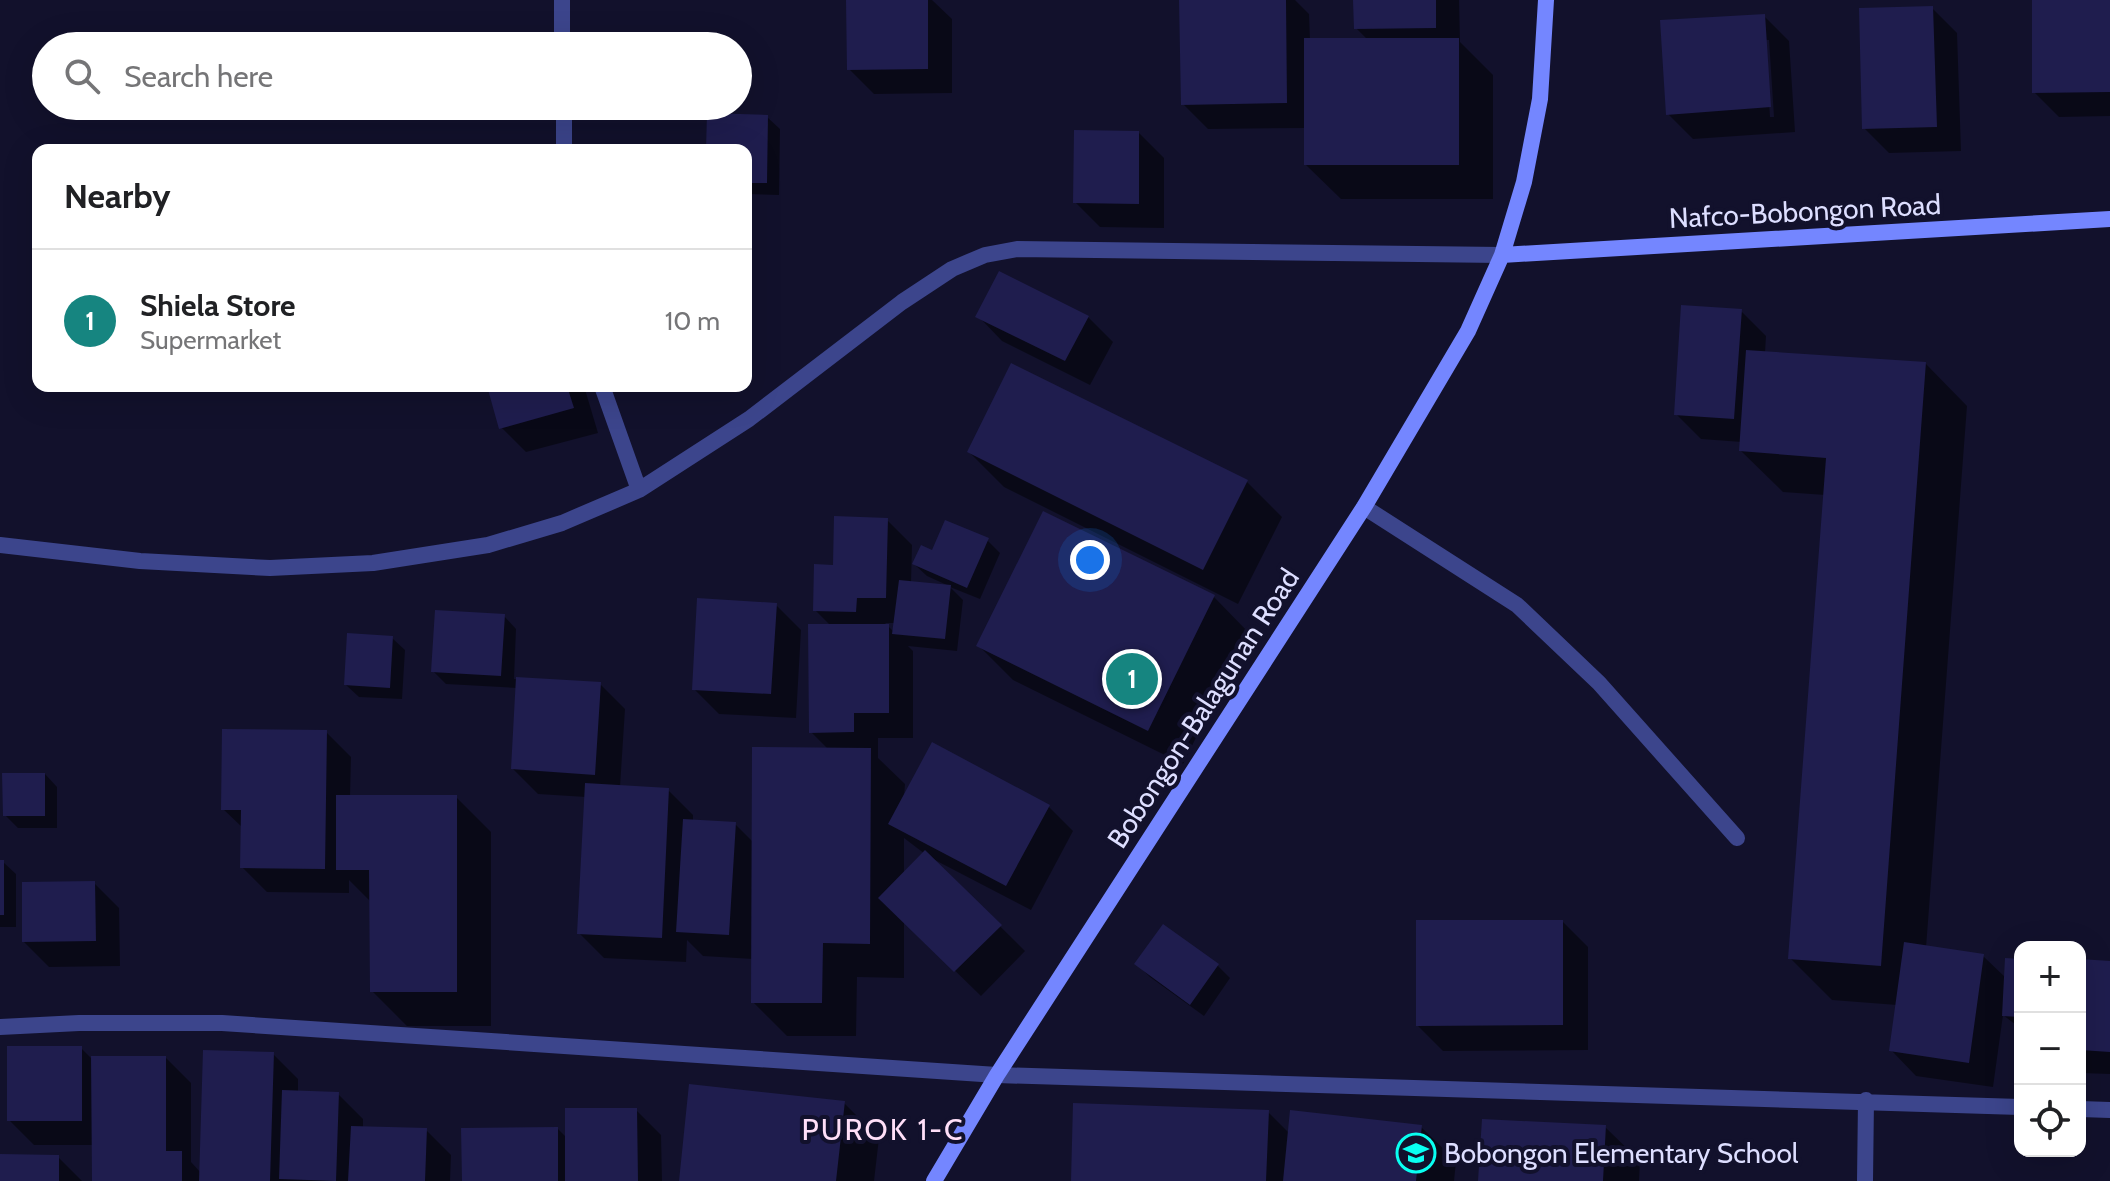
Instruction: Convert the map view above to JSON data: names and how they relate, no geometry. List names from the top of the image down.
{
  "streets": {
    "main road": ["Nafco-Bobongon Road", "Bobongon-Balagunan Road"]
  },
  "crossings": [
    ["Nafco-Bobongon Road", "Bobongon-Balagunan Road"]
  ],
  "districts": ["PUROK 1-C"],
  "places": {
    "school or university": ["Bobongon Elementary School"]
  },
  "page": {
    "search": "Search here",
    "heading": "Nearby",
    "list": [
      {
        "mark": "1",
        "name": "Shiela Store",
        "note": "Supermarket",
        "value": "10 m"
      }
    ],
    "pins": "1",
    "map_buttons": ["+", "−"]
  }
}
